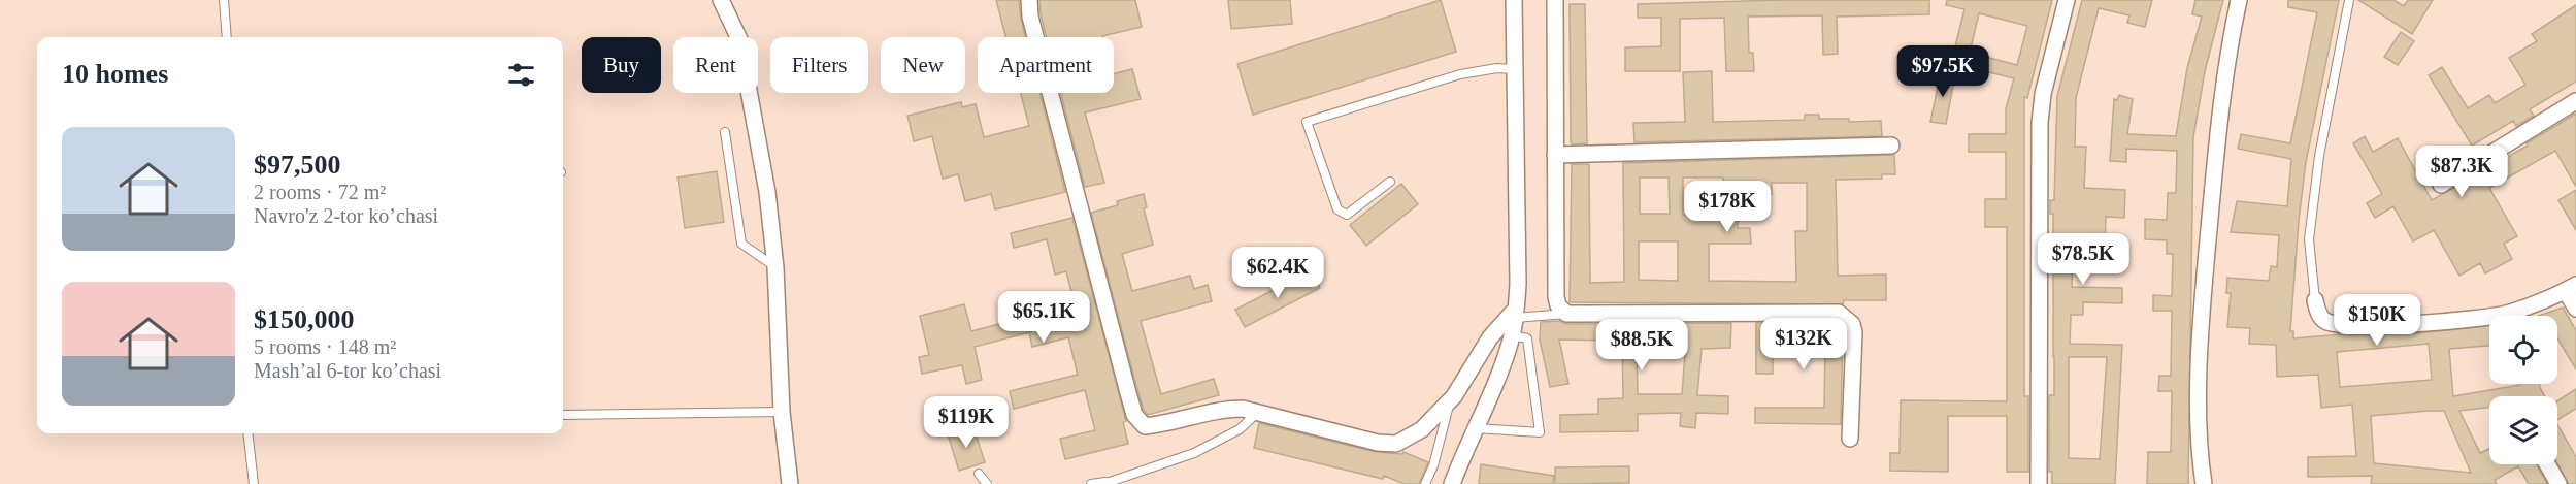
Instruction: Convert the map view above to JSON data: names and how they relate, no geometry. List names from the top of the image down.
{
  "page": {
    "chip": [
      "Buy",
      "Rent",
      "Filters",
      "New",
      "Apartment"
    ],
    "heading": "10 homes",
    "price": [
      "$97.5K",
      "$87.3K",
      "$178K",
      "$78.5K",
      "$62.4K",
      "$65.1K",
      "$150K",
      "$132K",
      "$88.5K",
      "$119K"
    ],
    "list": [
      {
        "name": "$97,500",
        "note": "2 rooms · 72 m² · Navro'z 2-tor koʼchasi"
      },
      {
        "name": "$150,000",
        "note": "5 rooms · 148 m² · Mashʼal 6-tor koʼchasi"
      }
    ]
  }
}
